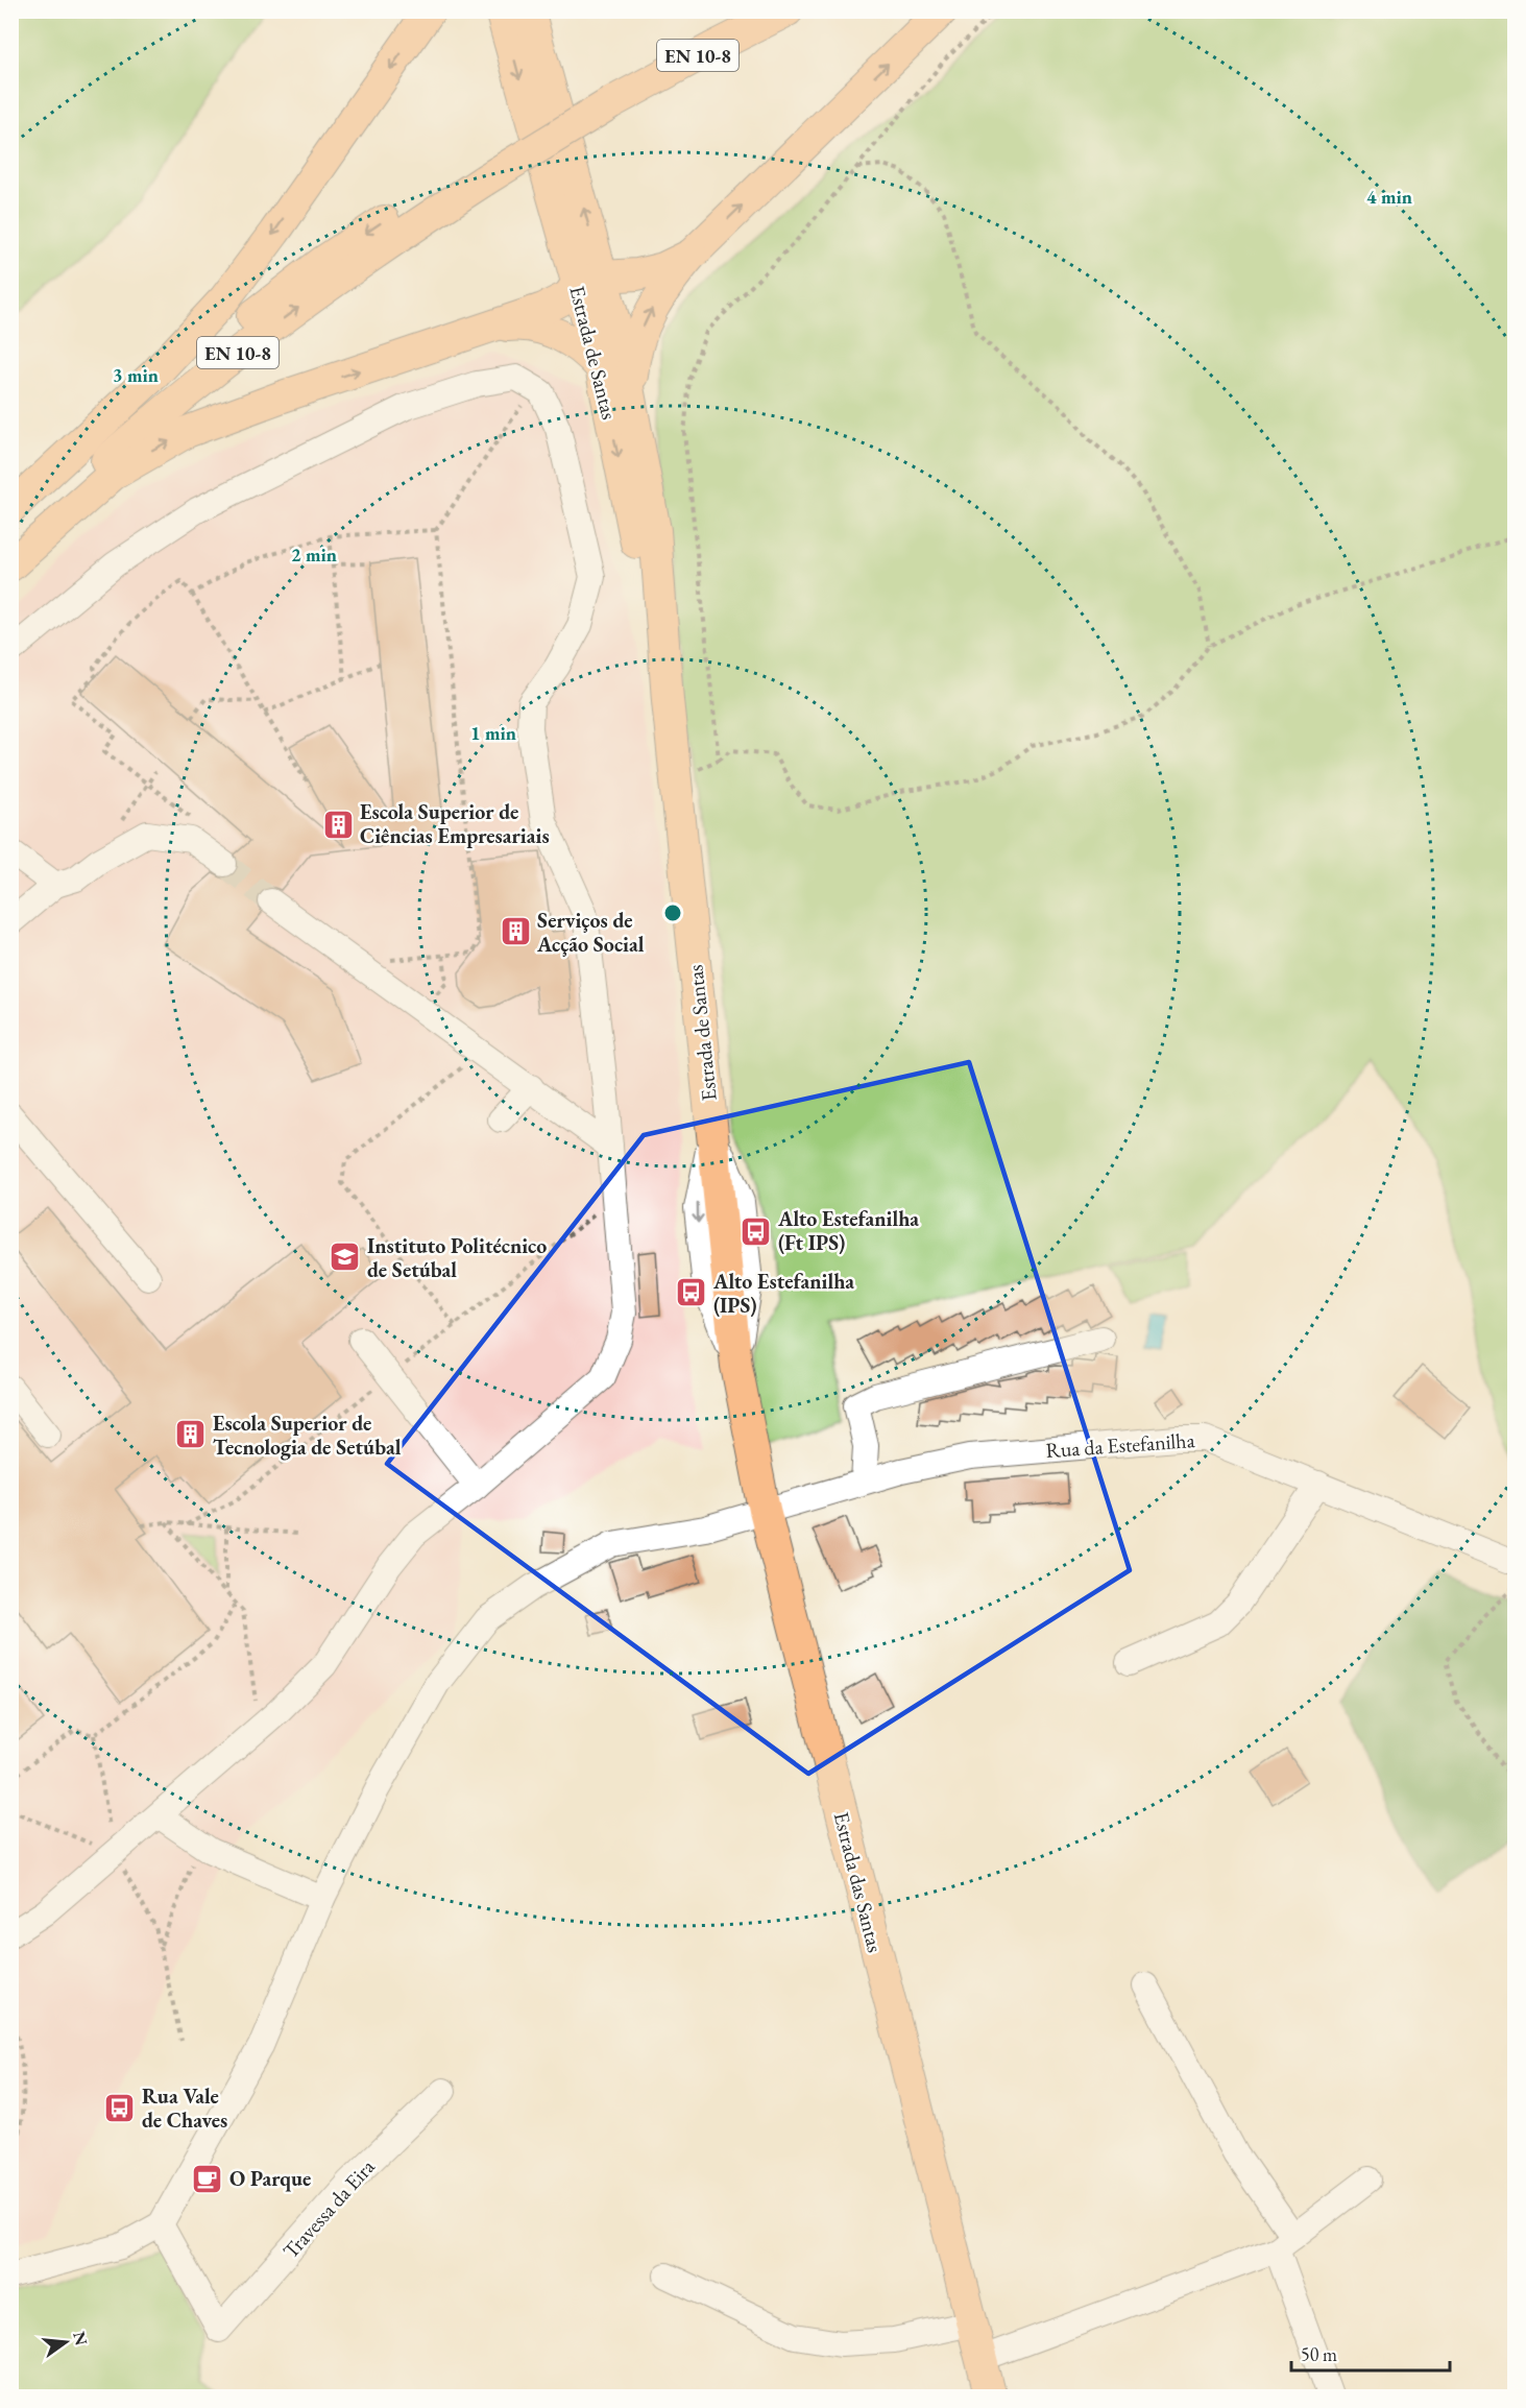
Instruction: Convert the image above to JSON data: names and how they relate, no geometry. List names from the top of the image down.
{
  "streets": {
    "main road": ["EN 10-8", "Estrada de Santas", "Estrada das Santas"],
    "street": ["Rua da Estefanilha", "Travessa da Eira"]
  },
  "crossings": [
    ["Estrada de Santas", "Estrada das Santas"],
    ["Rua da Estefanilha", "Estrada das Santas"]
  ],
  "places": {
    "building": ["Escola Superior de Ciências Empresariais", "Serviços de Acção Social", "Escola Superior de Tecnologia de Setúbal"],
    "bus stop": ["Alto Estefanilha (Ft IPS)", "Alto Estefanilha (IPS)", "Rua Vale de Chaves"],
    "school or university": ["Instituto Politécnico de Setúbal"],
    "cafe": ["O Parque"]
  },
  "scale_bar": "50 m",
  "north": "right",
  "rings": [
    "4 min",
    "3 min",
    "2 min",
    "1 min"
  ]
}
